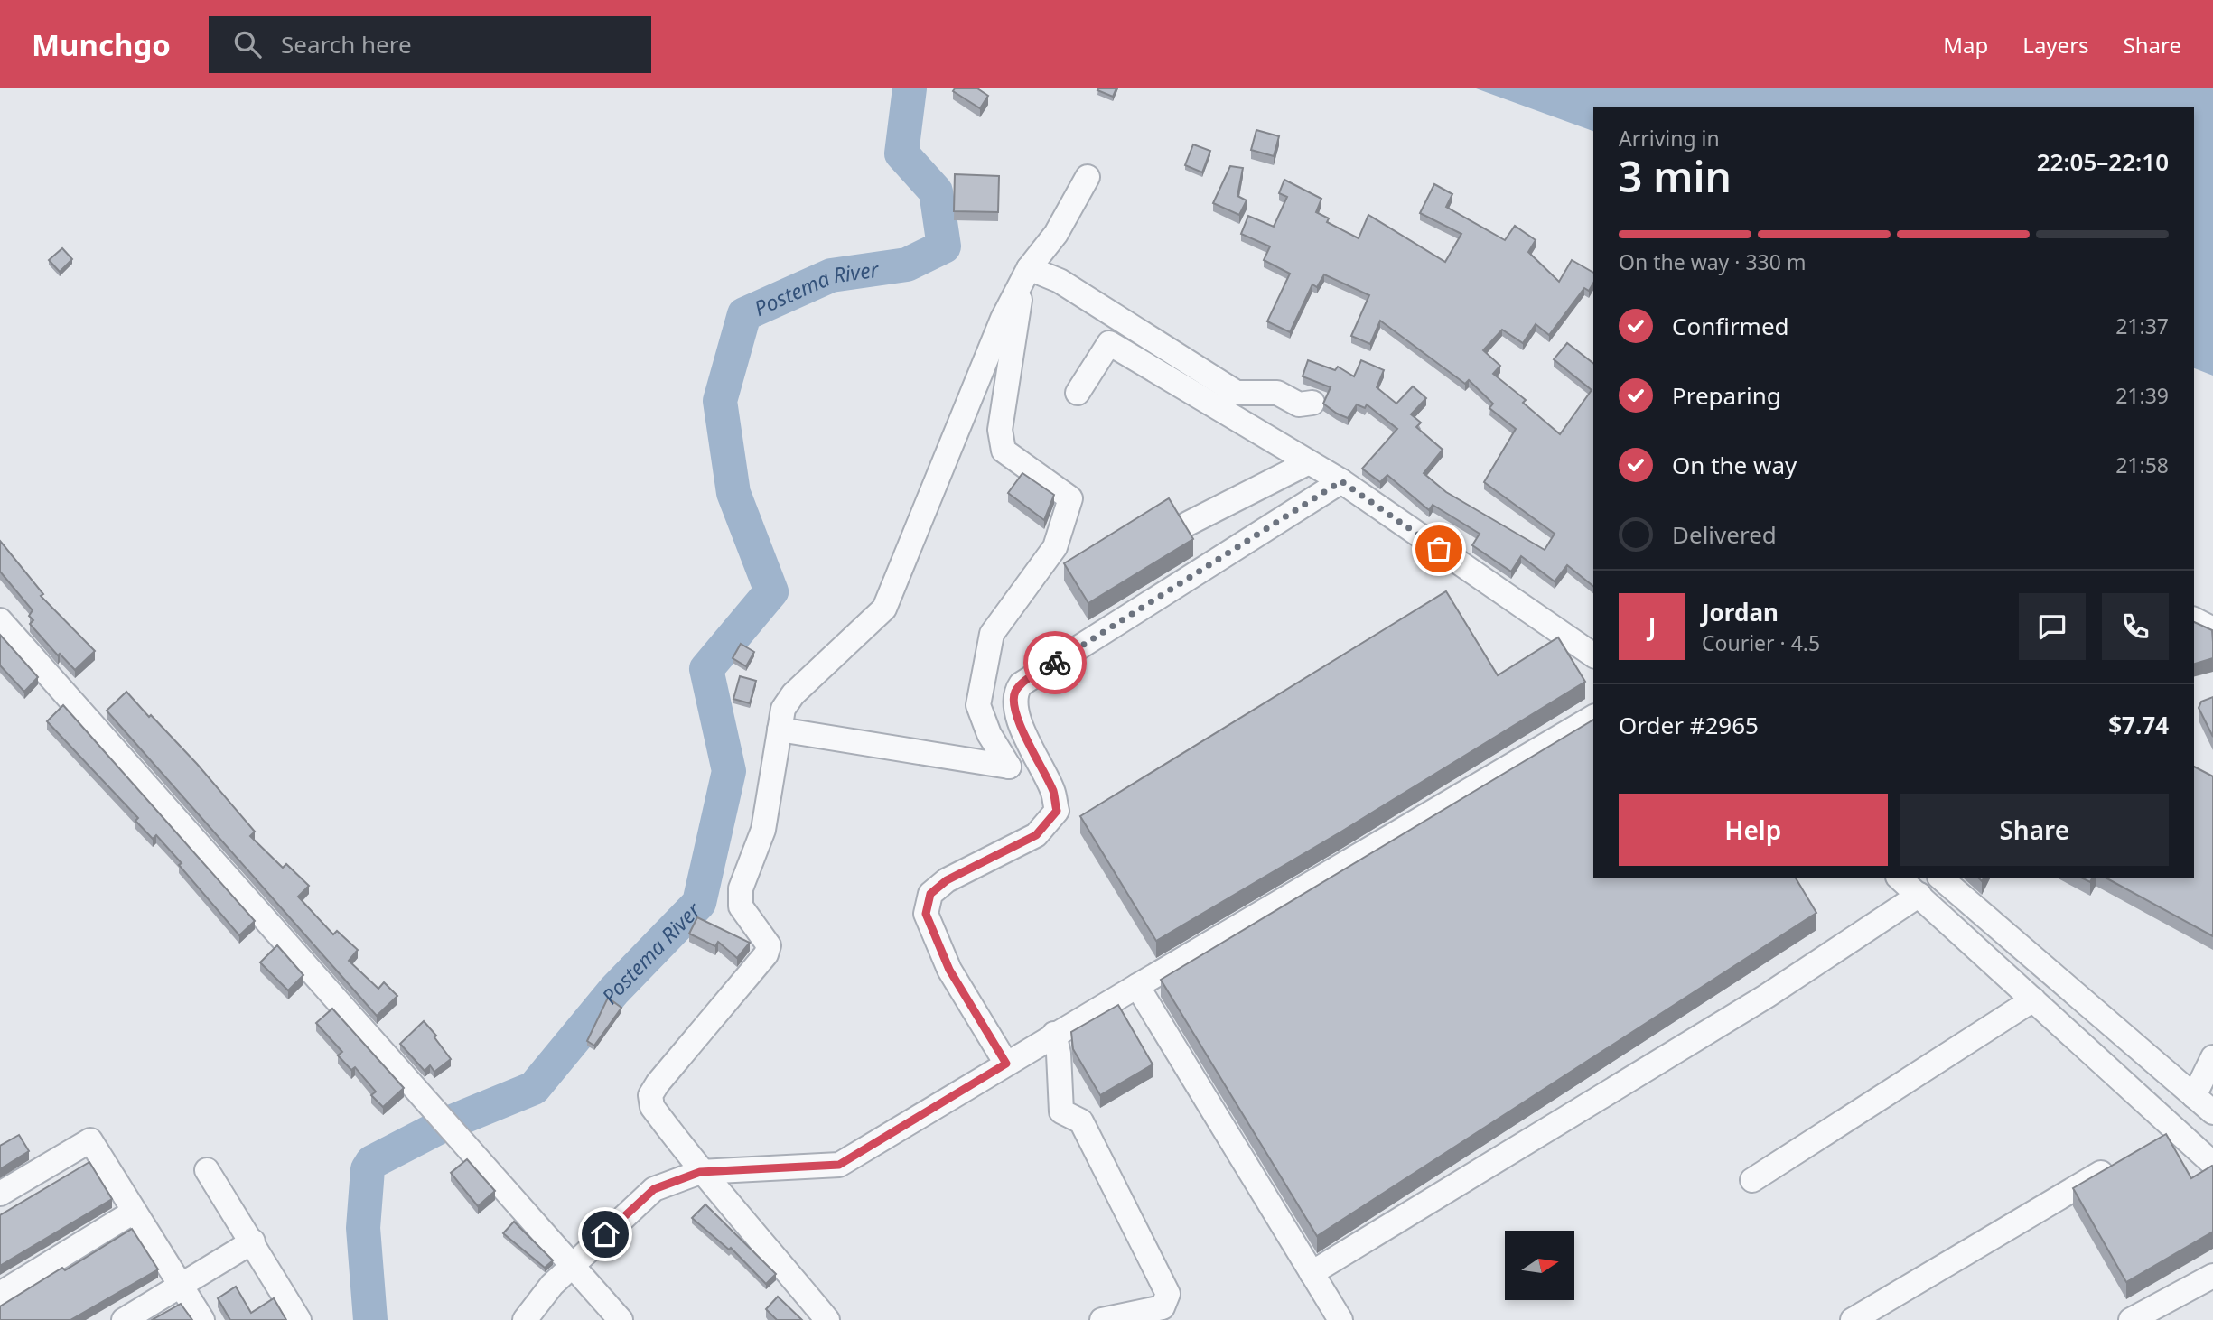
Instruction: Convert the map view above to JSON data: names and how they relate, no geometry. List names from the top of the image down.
{
  "water": ["Postema River"],
  "north": "right",
  "page": {
    "header": "Munchgo",
    "search": "Search here",
    "nav": ["Map", "Layers", "Share"],
    "heading": ["3 min", "Arriving in", "22:05–22:10"],
    "panel": [
      "Jordan",
      "Courier · 4.5",
      "Order #2965",
      "$7.74"
    ],
    "bar": "On the way · 330 m",
    "list": [
      ["Confirmed", "21:37"],
      ["Preparing", "21:39"],
      ["On the way", "21:58"],
      "Delivered"
    ],
    "round": "J",
    "buttons": ["Help", "Share"]
  }
}
